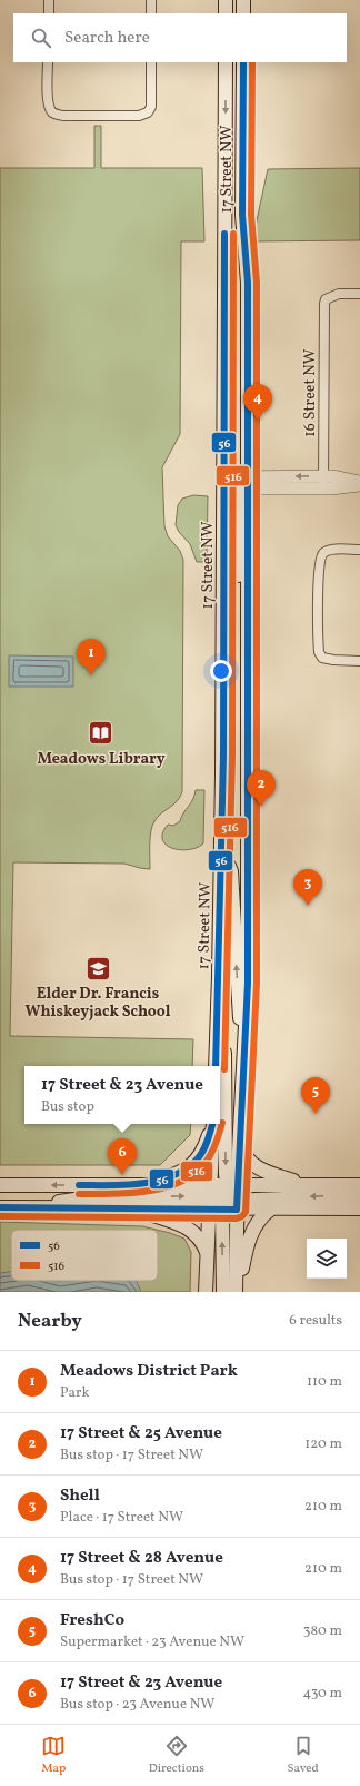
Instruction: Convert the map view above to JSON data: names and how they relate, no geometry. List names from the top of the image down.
{
  "streets": {
    "main road": ["17 Street NW"],
    "street": ["16 Street NW"]
  },
  "places": {
    "library": ["Meadows Library"],
    "school or university": ["Elder Dr. Francis Whiskeyjack School"]
  },
  "lines": ["transit line 56", "transit line 516"],
  "legend": ["56", "516"],
  "page": {
    "search": "Search here",
    "pins": [
      "4",
      "1",
      "2",
      "3",
      "5",
      "6"
    ],
    "popup": ["17 Street & 23 Avenue", "Bus stop"],
    "heading": ["Nearby", "6 results"],
    "list": [
      {
        "mark": "1",
        "name": "Meadows District Park",
        "note": "Park",
        "value": "110 m"
      },
      {
        "mark": "2",
        "name": "17 Street & 25 Avenue",
        "note": "Bus stop · 17 Street NW",
        "value": "120 m"
      },
      {
        "mark": "3",
        "name": "Shell",
        "note": "Place · 17 Street NW",
        "value": "210 m"
      },
      {
        "mark": "4",
        "name": "17 Street & 28 Avenue",
        "note": "Bus stop · 17 Street NW",
        "value": "210 m"
      },
      {
        "mark": "5",
        "name": "FreshCo",
        "note": "Supermarket · 23 Avenue NW",
        "value": "380 m"
      },
      {
        "mark": "6",
        "name": "17 Street & 23 Avenue",
        "note": "Bus stop · 23 Avenue NW",
        "value": "430 m"
      }
    ],
    "nav": ["Map", "Directions", "Saved"]
  }
}
